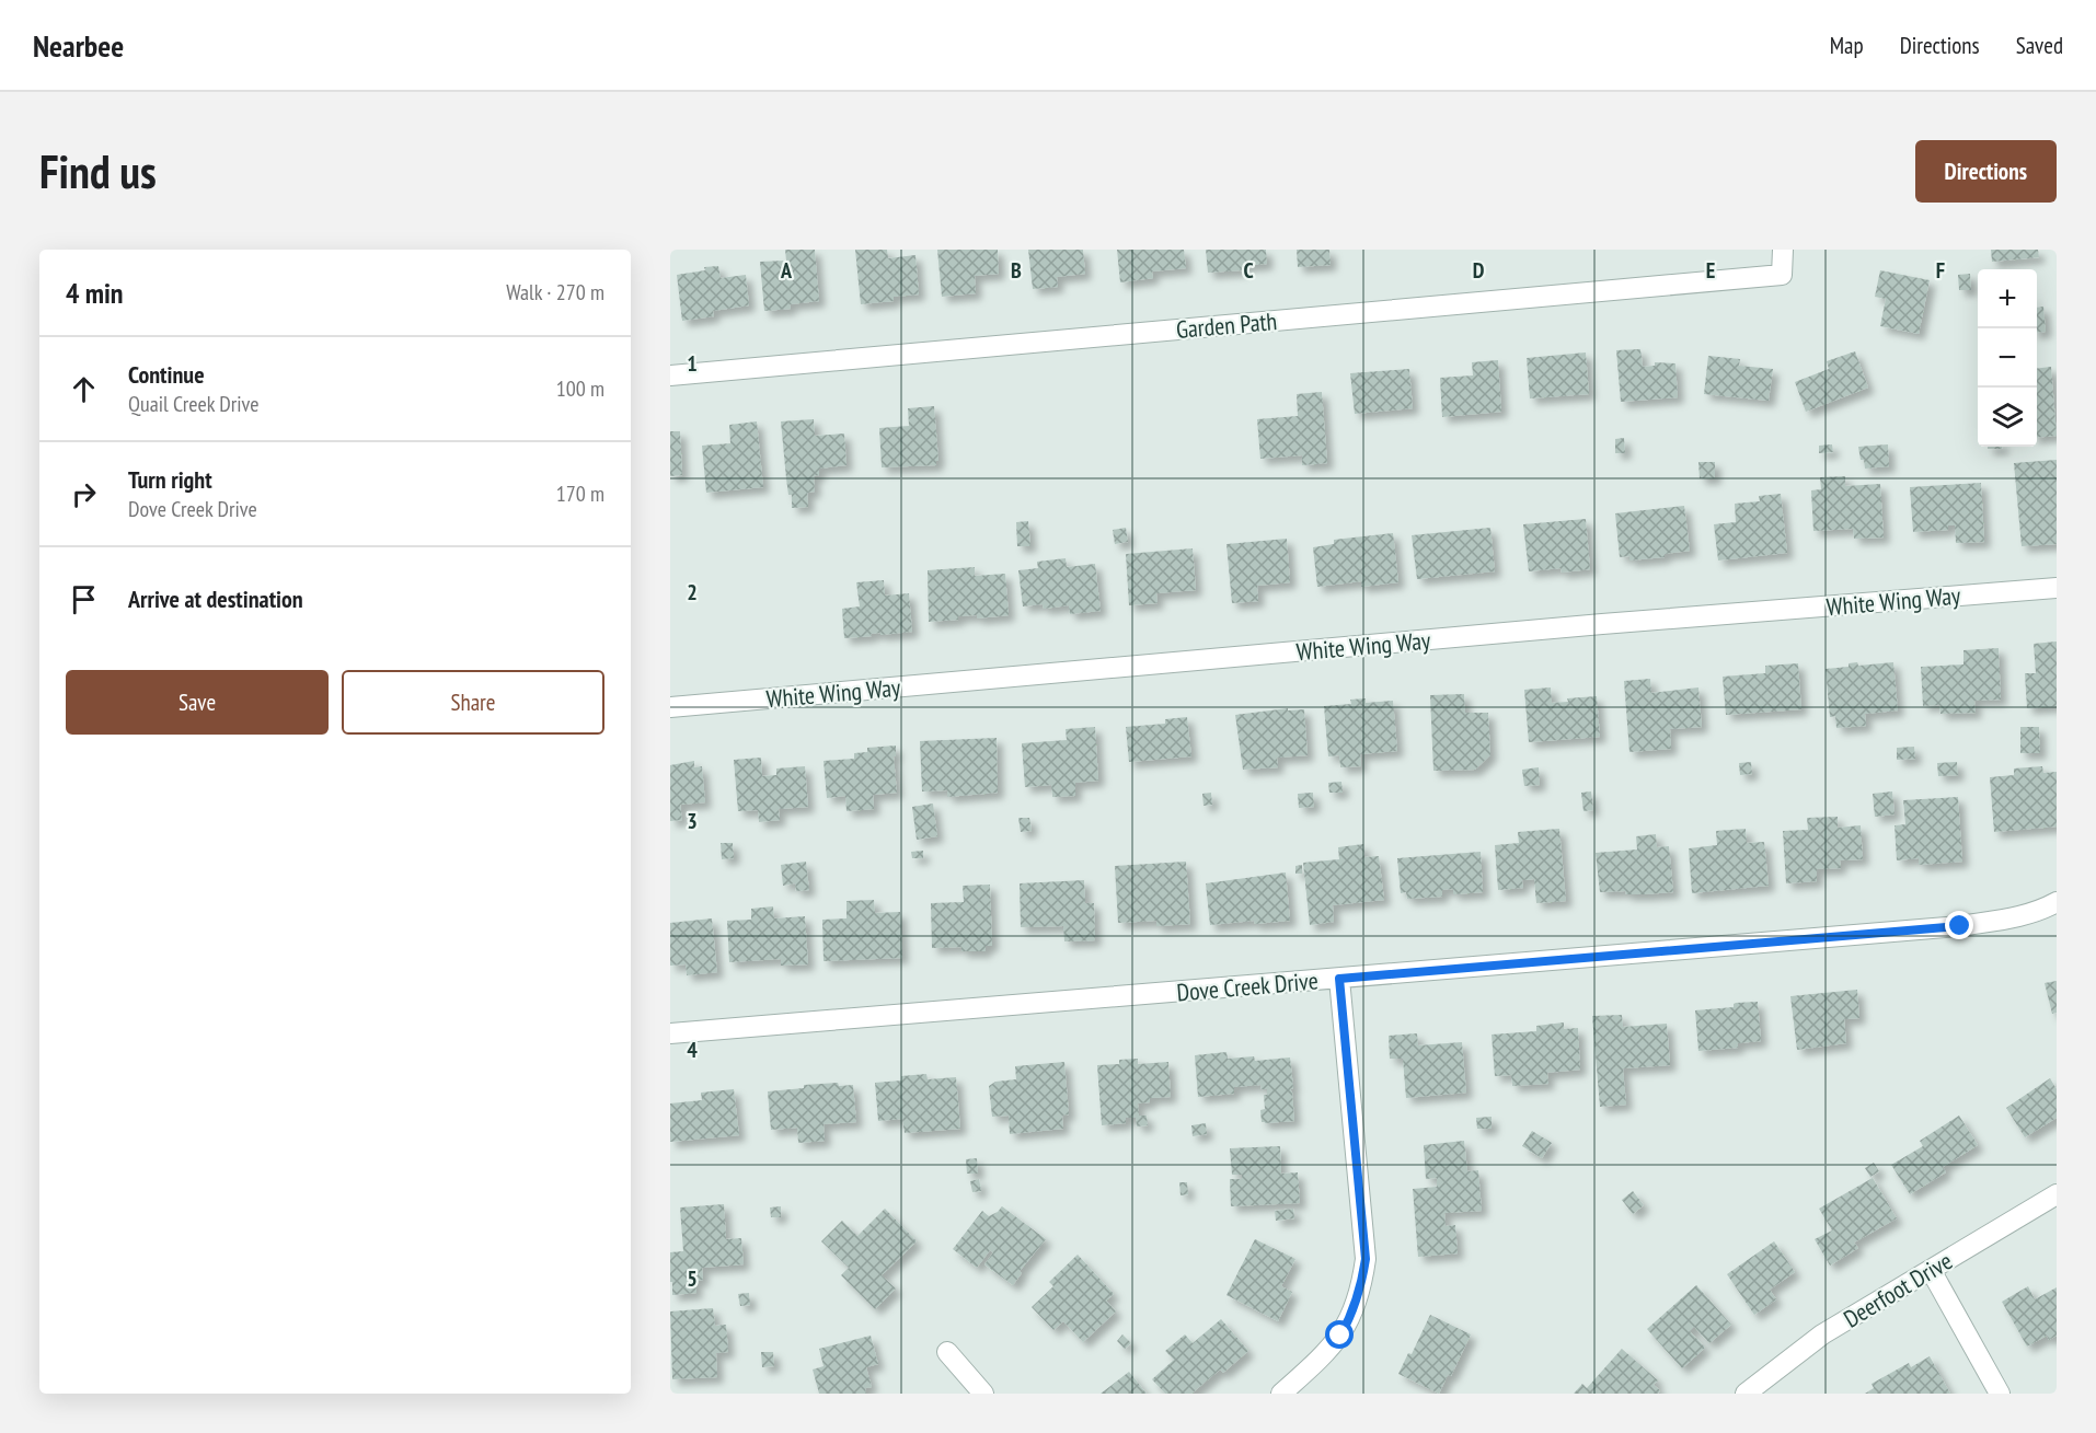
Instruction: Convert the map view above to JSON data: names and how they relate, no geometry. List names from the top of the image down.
{
  "streets": {
    "street": [
      "Garden Path",
      "White Wing Way",
      "Dove Creek Drive",
      "Deerfoot Drive"
    ]
  },
  "page": {
    "header": "Nearbee",
    "nav": ["Map", "Directions", "Saved"],
    "buttons": [
      "Directions",
      ["Save", "Share"]
    ],
    "title": "Find us",
    "heading": ["4 min", "Walk · 270 m"],
    "map_buttons": ["+", "−"],
    "list": [
      ["Continue", "Quail Creek Drive", "100 m"],
      ["Turn right", "Dove Creek Drive", "170 m"],
      "Arrive at destination"
    ]
  },
  "grid": {
    "columns": [
      "A",
      "B",
      "C",
      "D",
      "E",
      "F"
    ],
    "rows": [
      "1",
      "2",
      "3",
      "4",
      "5"
    ]
  }
}
